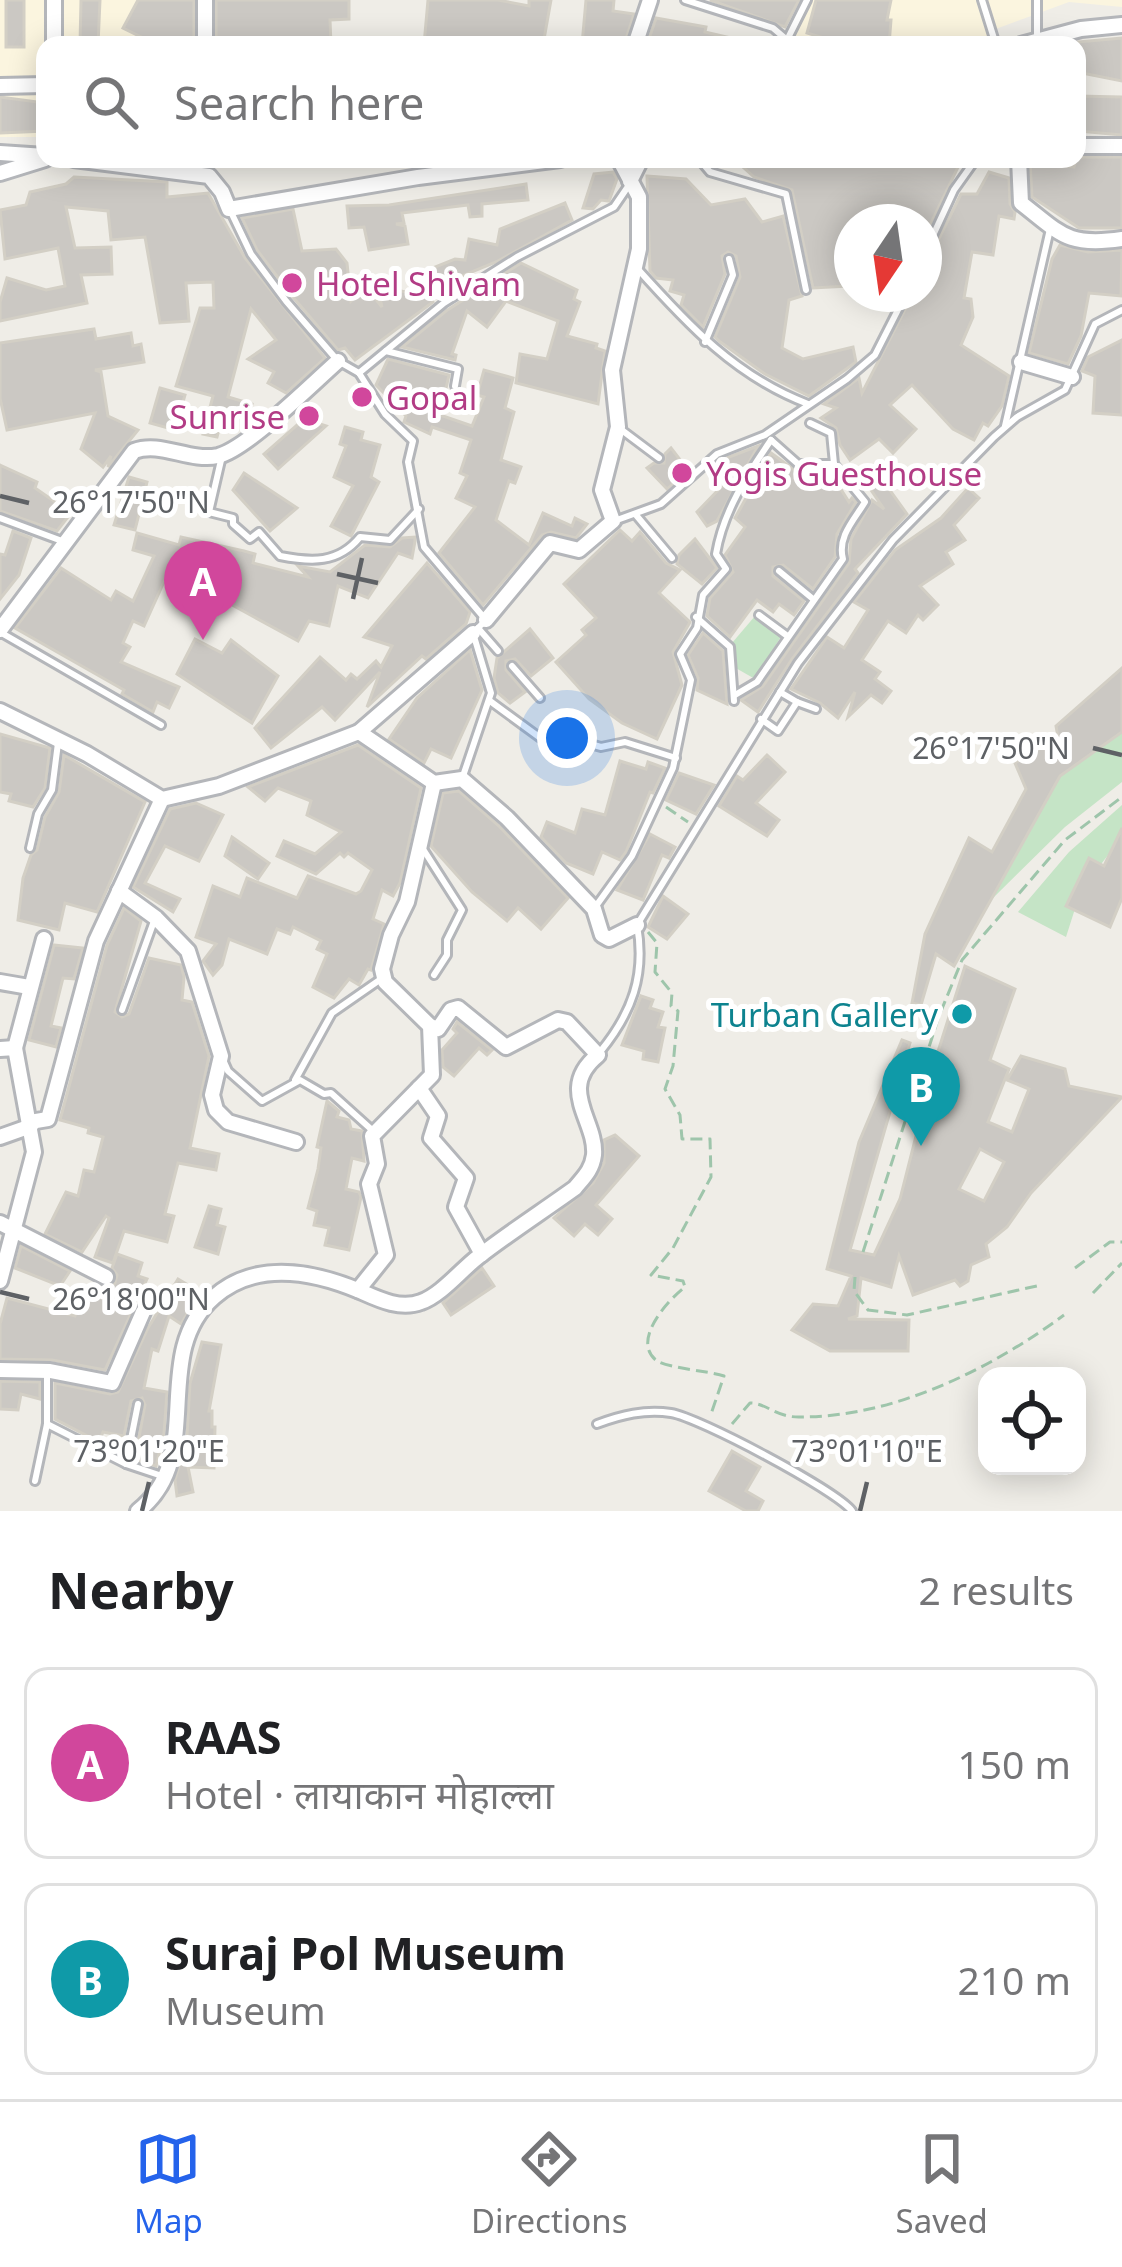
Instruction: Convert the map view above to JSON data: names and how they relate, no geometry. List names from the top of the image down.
{
  "places": [
    "Hotel Shivam",
    "Gopal",
    "Sunrise",
    "Yogis Guesthouse",
    "Turban Gallery"
  ],
  "north": "bottom",
  "page": {
    "search": "Search here",
    "pins": ["A", "B"],
    "heading": ["Nearby", "2 results"],
    "list": [
      {
        "mark": "A",
        "name": "RAAS",
        "note": "Hotel · लायाकान मोहाल्ला",
        "value": "150 m"
      },
      {
        "mark": "B",
        "name": "Suraj Pol Museum",
        "note": "Museum",
        "value": "210 m"
      }
    ],
    "nav": ["Map", "Directions", "Saved"]
  },
  "coordinates": [
    "26°17'50\"N",
    "26°18'00\"N",
    "73°01'20\"E",
    "73°01'10\"E"
  ]
}
